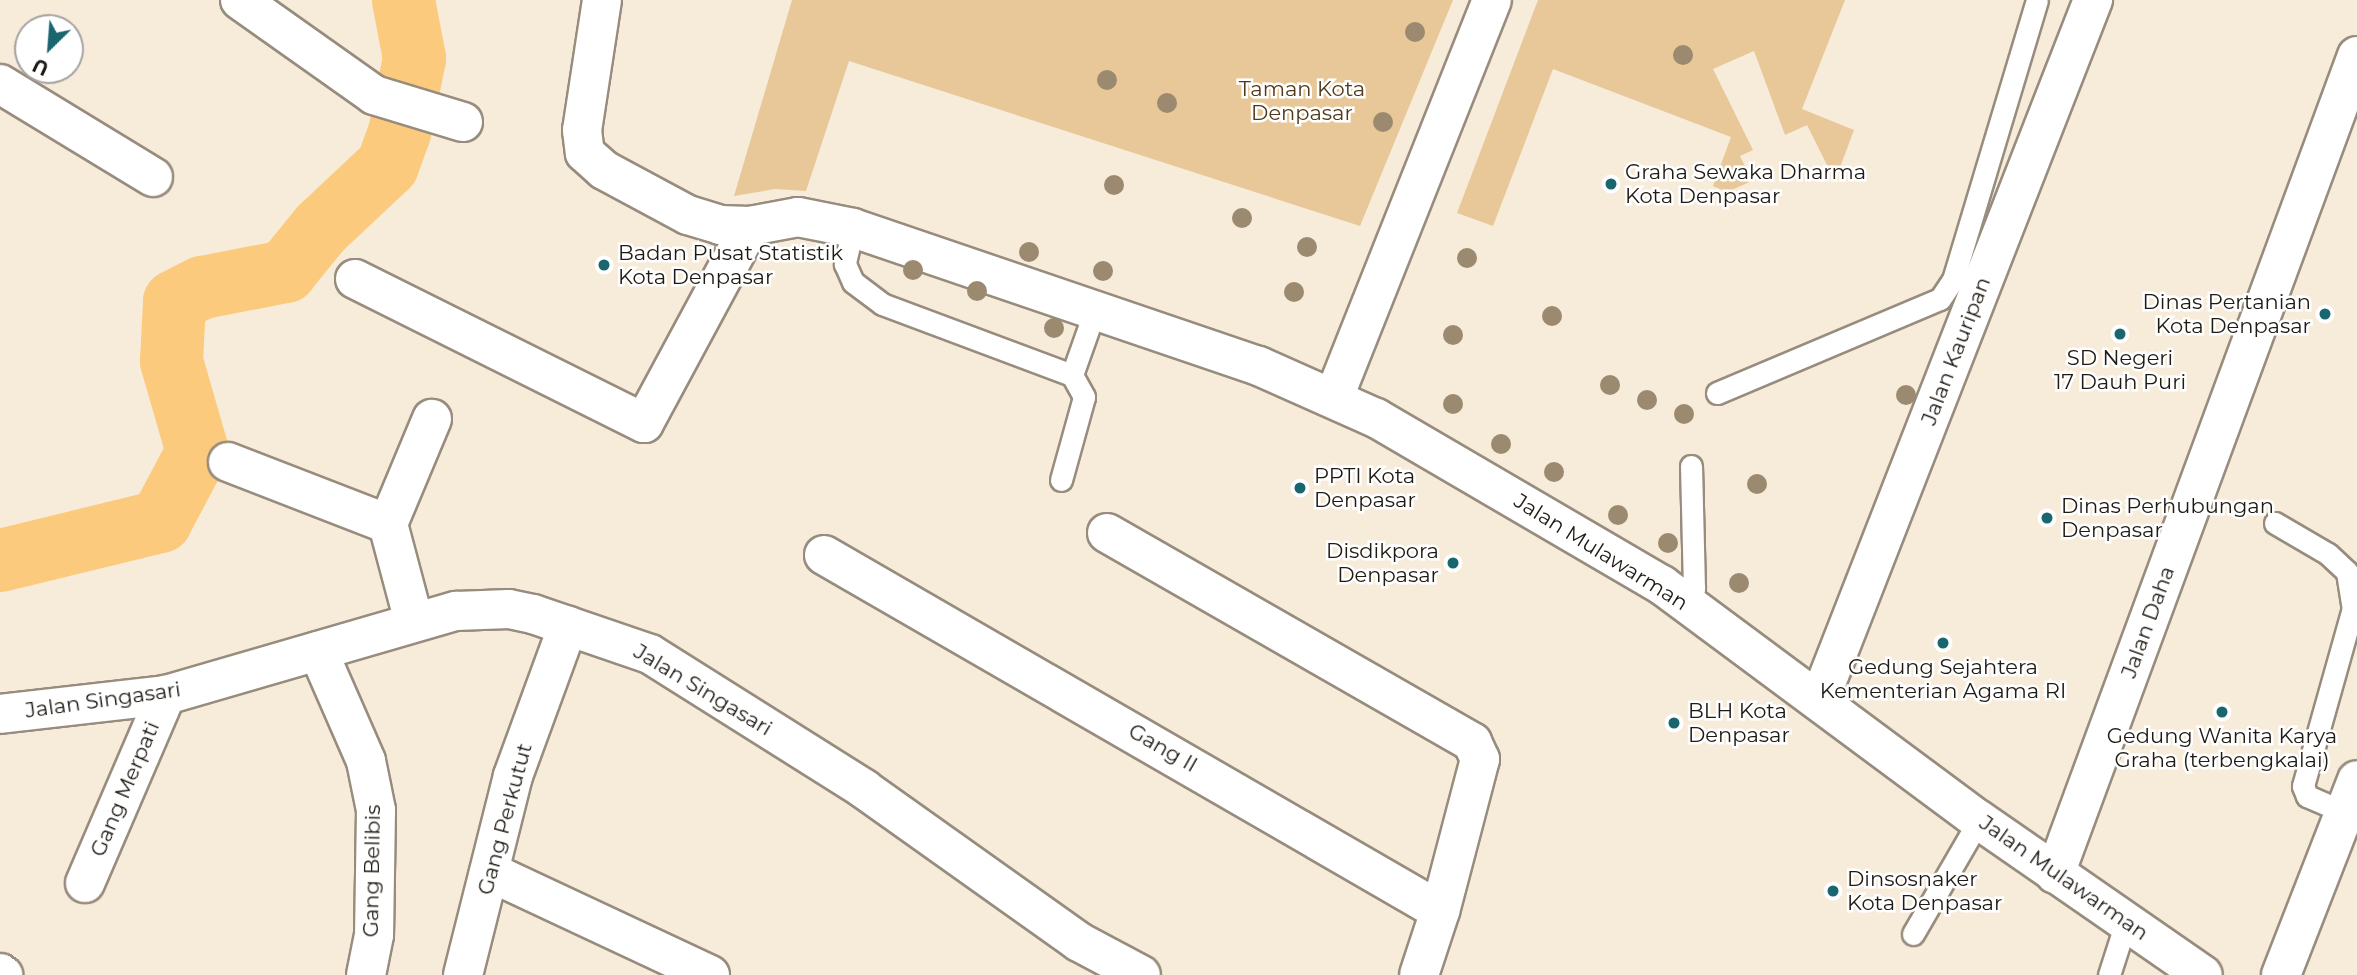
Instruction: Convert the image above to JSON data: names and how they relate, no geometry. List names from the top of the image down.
{
  "streets": {
    "street": [
      "Jalan Kauripan",
      "Jalan Mulawarman",
      "Jalan Daha",
      "Jalan Singasari",
      "Gang II",
      "Gang Merpati",
      "Gang Perkutut",
      "Gang Belibis"
    ]
  },
  "crossings": [
    ["Jalan Kauripan", "Jalan Mulawarman"],
    ["Jalan Mulawarman", "Jalan Daha"],
    ["Jalan Singasari", "Gang Merpati"],
    ["Jalan Singasari", "Gang Perkutut"],
    ["Jalan Singasari", "Gang Belibis"]
  ],
  "parks": ["Taman Kota Denpasar"],
  "places": [
    "Graha Sewaka Dharma Kota Denpasar",
    "Badan Pusat Statistik Kota Denpasar",
    "Dinas Pertanian Kota Denpasar",
    "SD Negeri 17 Dauh Puri",
    "PPTI Kota Denpasar",
    "Dinas Perhubungan Denpasar",
    "Disdikpora Denpasar",
    "Gedung Sejahtera Kementerian Agama RI",
    "Gedung Wanita Karya Graha (terbengkalai)",
    "BLH Kota Denpasar",
    "Dinsosnaker Kota Denpasar"
  ],
  "north": "bottom left"
}
